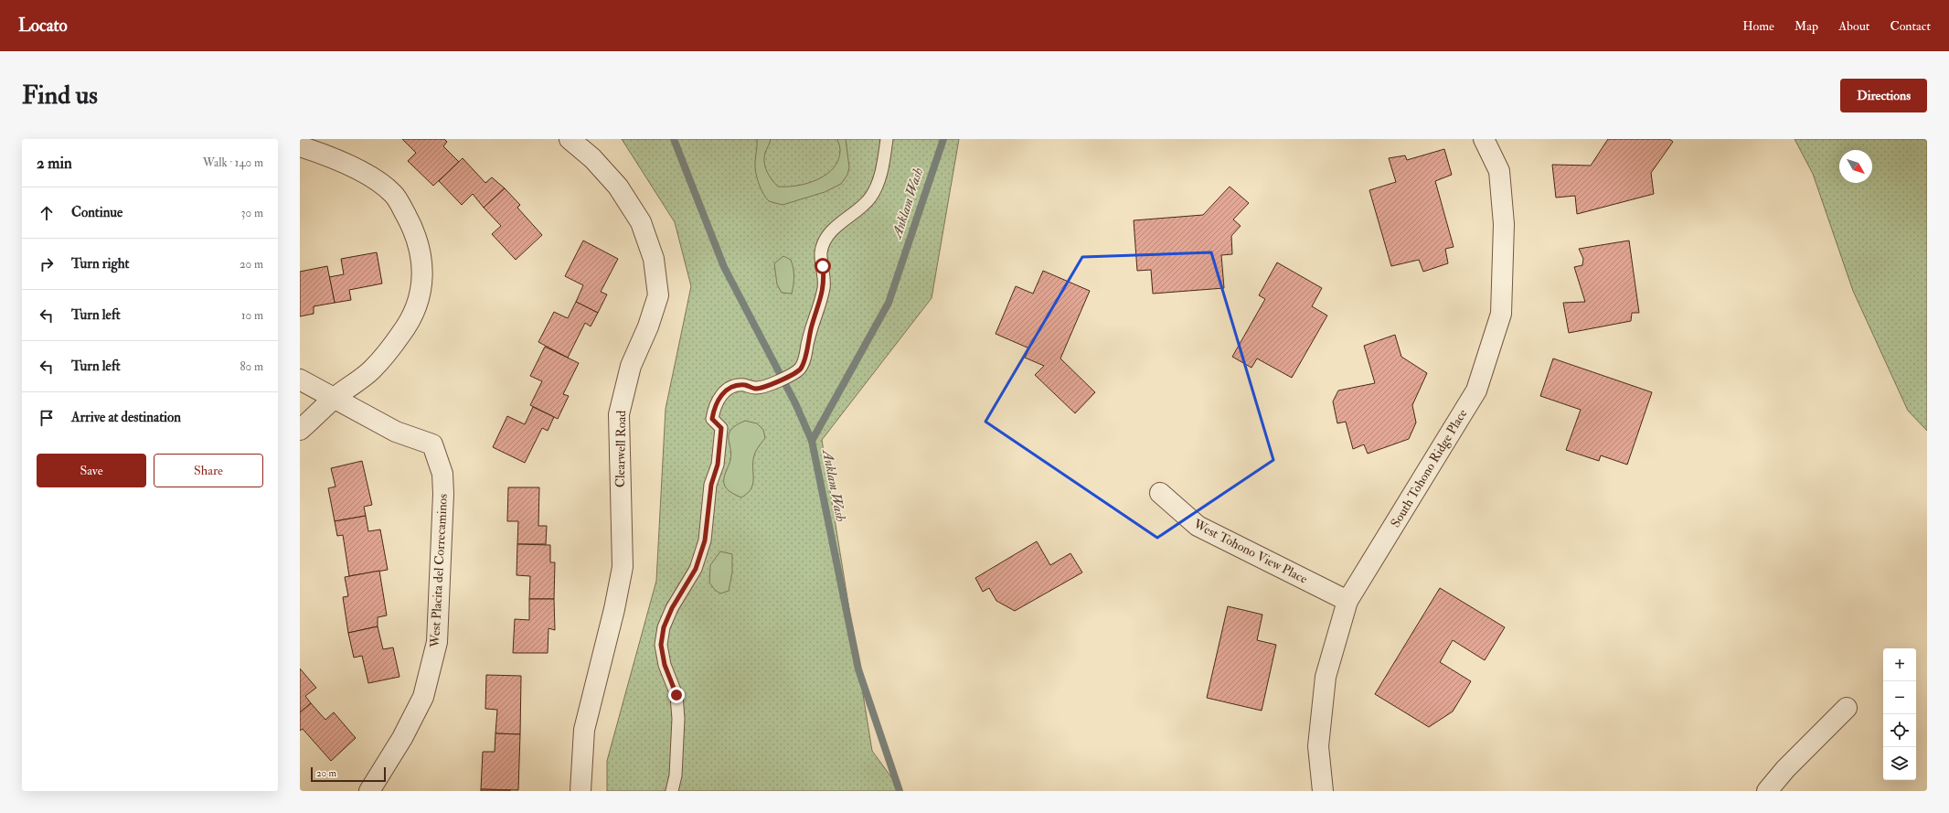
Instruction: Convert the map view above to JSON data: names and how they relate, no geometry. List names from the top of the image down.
{
  "streets": {
    "street": [
      "Clearwell Road",
      "South Tohono Ridge Place",
      "West Tohono View Place",
      "West Placita del Correcaminos"
    ]
  },
  "crossings": [
    ["South Tohono Ridge Place", "West Tohono View Place"]
  ],
  "water": ["Anklam Wash"],
  "scale_bar": "20 m",
  "north": "bottom right",
  "page": {
    "header": "Locato",
    "nav": [
      "Home",
      "Map",
      "About",
      "Contact"
    ],
    "buttons": [
      "Directions",
      ["Save", "Share"]
    ],
    "title": "Find us",
    "heading": ["2 min", "Walk · 140 m"],
    "list": [
      ["Continue", "30 m"],
      ["Turn right", "20 m"],
      ["Turn left", "10 m"],
      ["Turn left", "80 m"],
      "Arrive at destination"
    ],
    "map_buttons": ["+", "−"],
    "scale": "20 m"
  }
}
